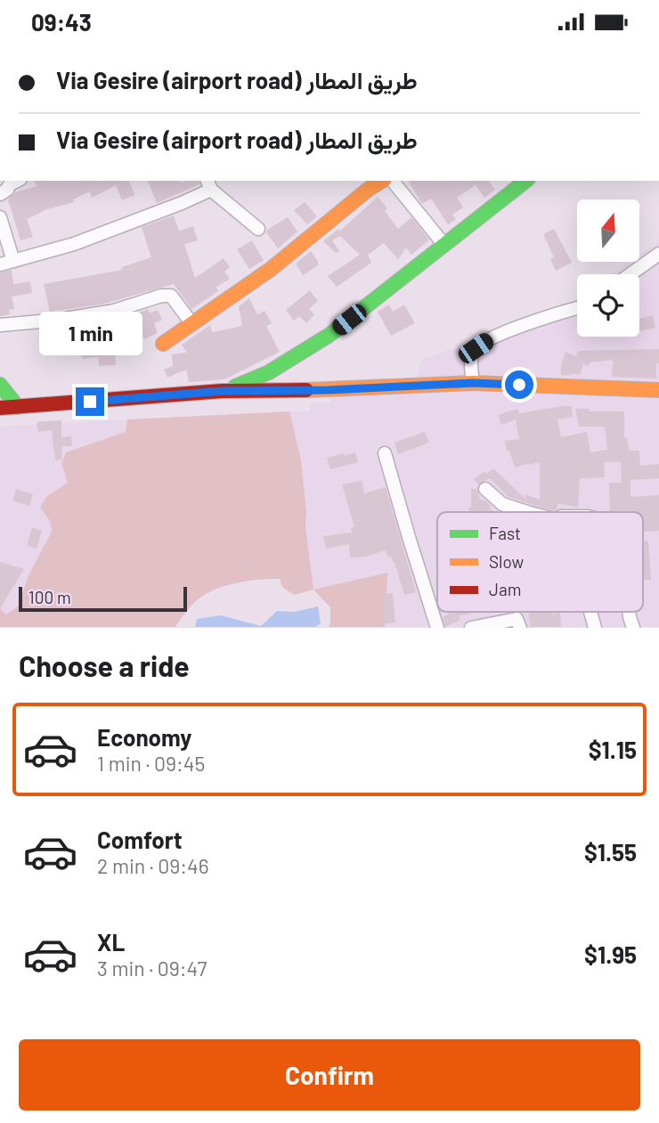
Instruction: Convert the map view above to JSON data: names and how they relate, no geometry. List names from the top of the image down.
{
  "legend": ["Fast", "Slow", "Jam"],
  "scale_bar": "100 m",
  "north": "top",
  "page": {
    "status": "09:43",
    "banner": ["Via Gesire (airport road) طريق المطار", "Via Gesire (airport road) طريق المطار"],
    "bubble": "1 min",
    "scale": "100 m",
    "heading": "Choose a ride",
    "list": [
      {
        "name": "Economy",
        "note": "1 min · 09:45",
        "value": "$1.15"
      },
      {
        "name": "Comfort",
        "note": "2 min · 09:46",
        "value": "$1.55"
      },
      {
        "name": "XL",
        "note": "3 min · 09:47",
        "value": "$1.95"
      }
    ],
    "buttons": "Confirm"
  }
}
